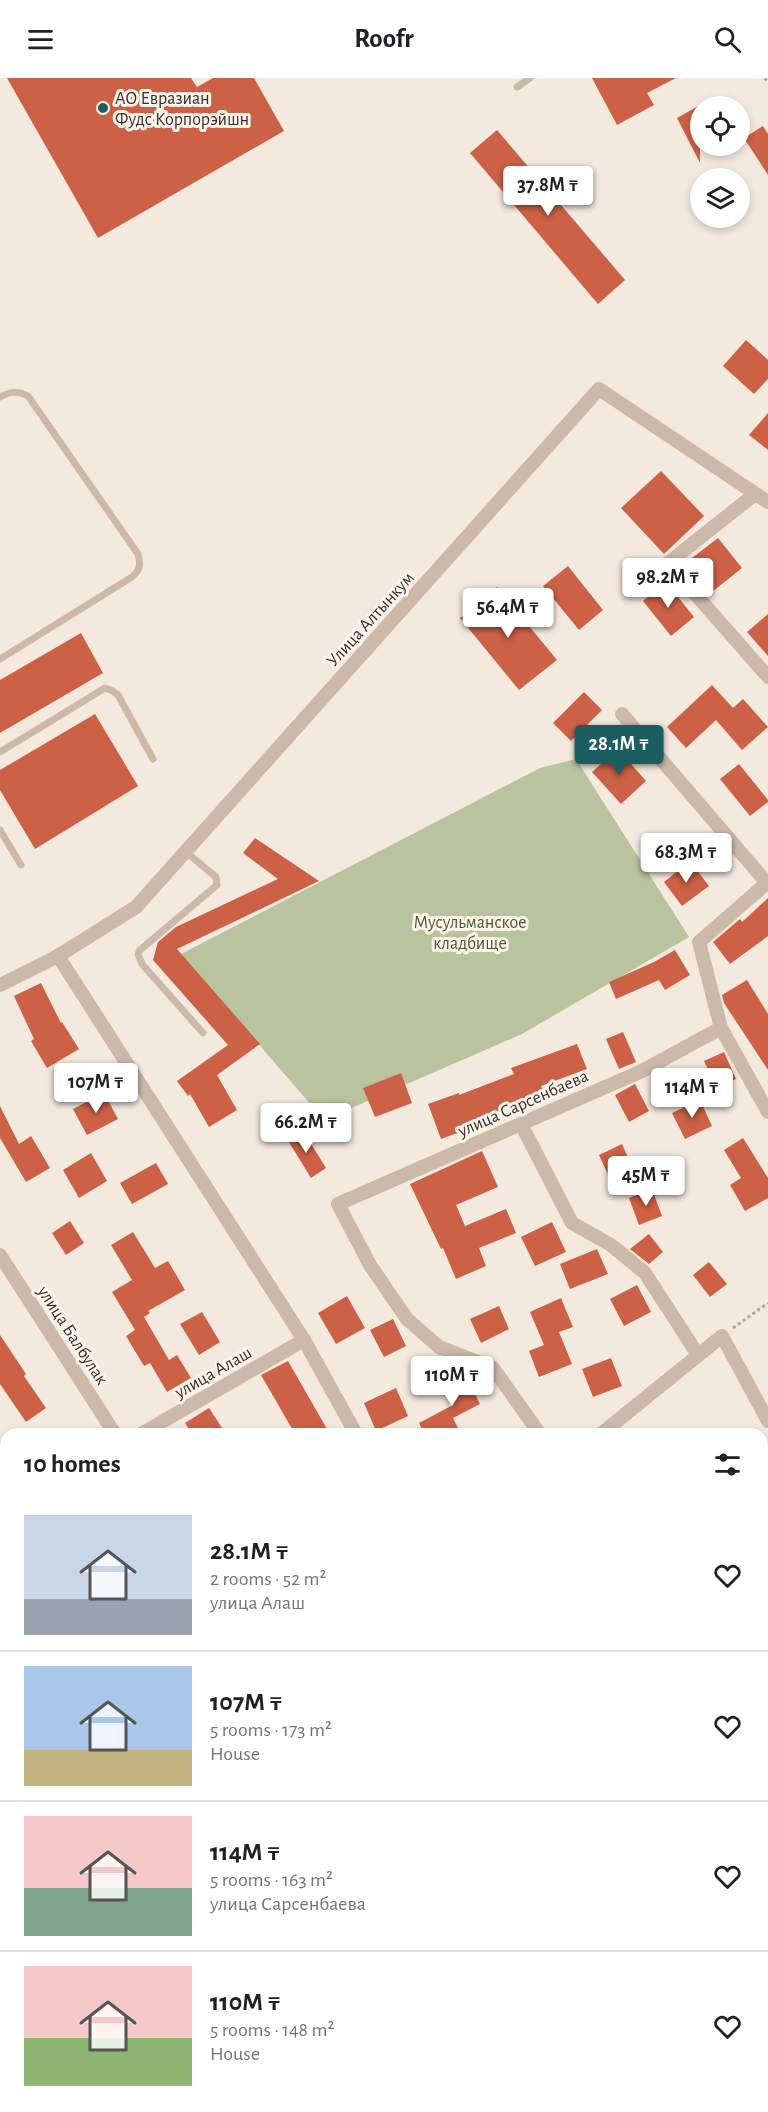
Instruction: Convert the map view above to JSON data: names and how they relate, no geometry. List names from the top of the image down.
{
  "streets": {
    "street": [
      "Улица Алтынкум",
      "улица Сарсенбаева",
      "улица Балбулак",
      "улица Алаш"
    ]
  },
  "parks": ["Мусульманское кладбище"],
  "places": ["АО Евразиан Фудс Корпорэйшн"],
  "page": {
    "header": "Roofr",
    "price": [
      "37.8M ₸",
      "98.2M ₸",
      "56.4M ₸",
      "28.1M ₸",
      "68.3M ₸",
      "107M ₸",
      "114M ₸",
      "66.2M ₸",
      "45M ₸",
      "110M ₸"
    ],
    "heading": "10 homes",
    "list": [
      {
        "name": "28.1M ₸",
        "note": "2 rooms · 52 m² · улица Алаш"
      },
      {
        "name": "107M ₸",
        "note": "5 rooms · 173 m² · House"
      },
      {
        "name": "114M ₸",
        "note": "5 rooms · 163 m² · улица Сарсенбаева"
      },
      {
        "name": "110M ₸",
        "note": "5 rooms · 148 m² · House"
      }
    ]
  }
}
